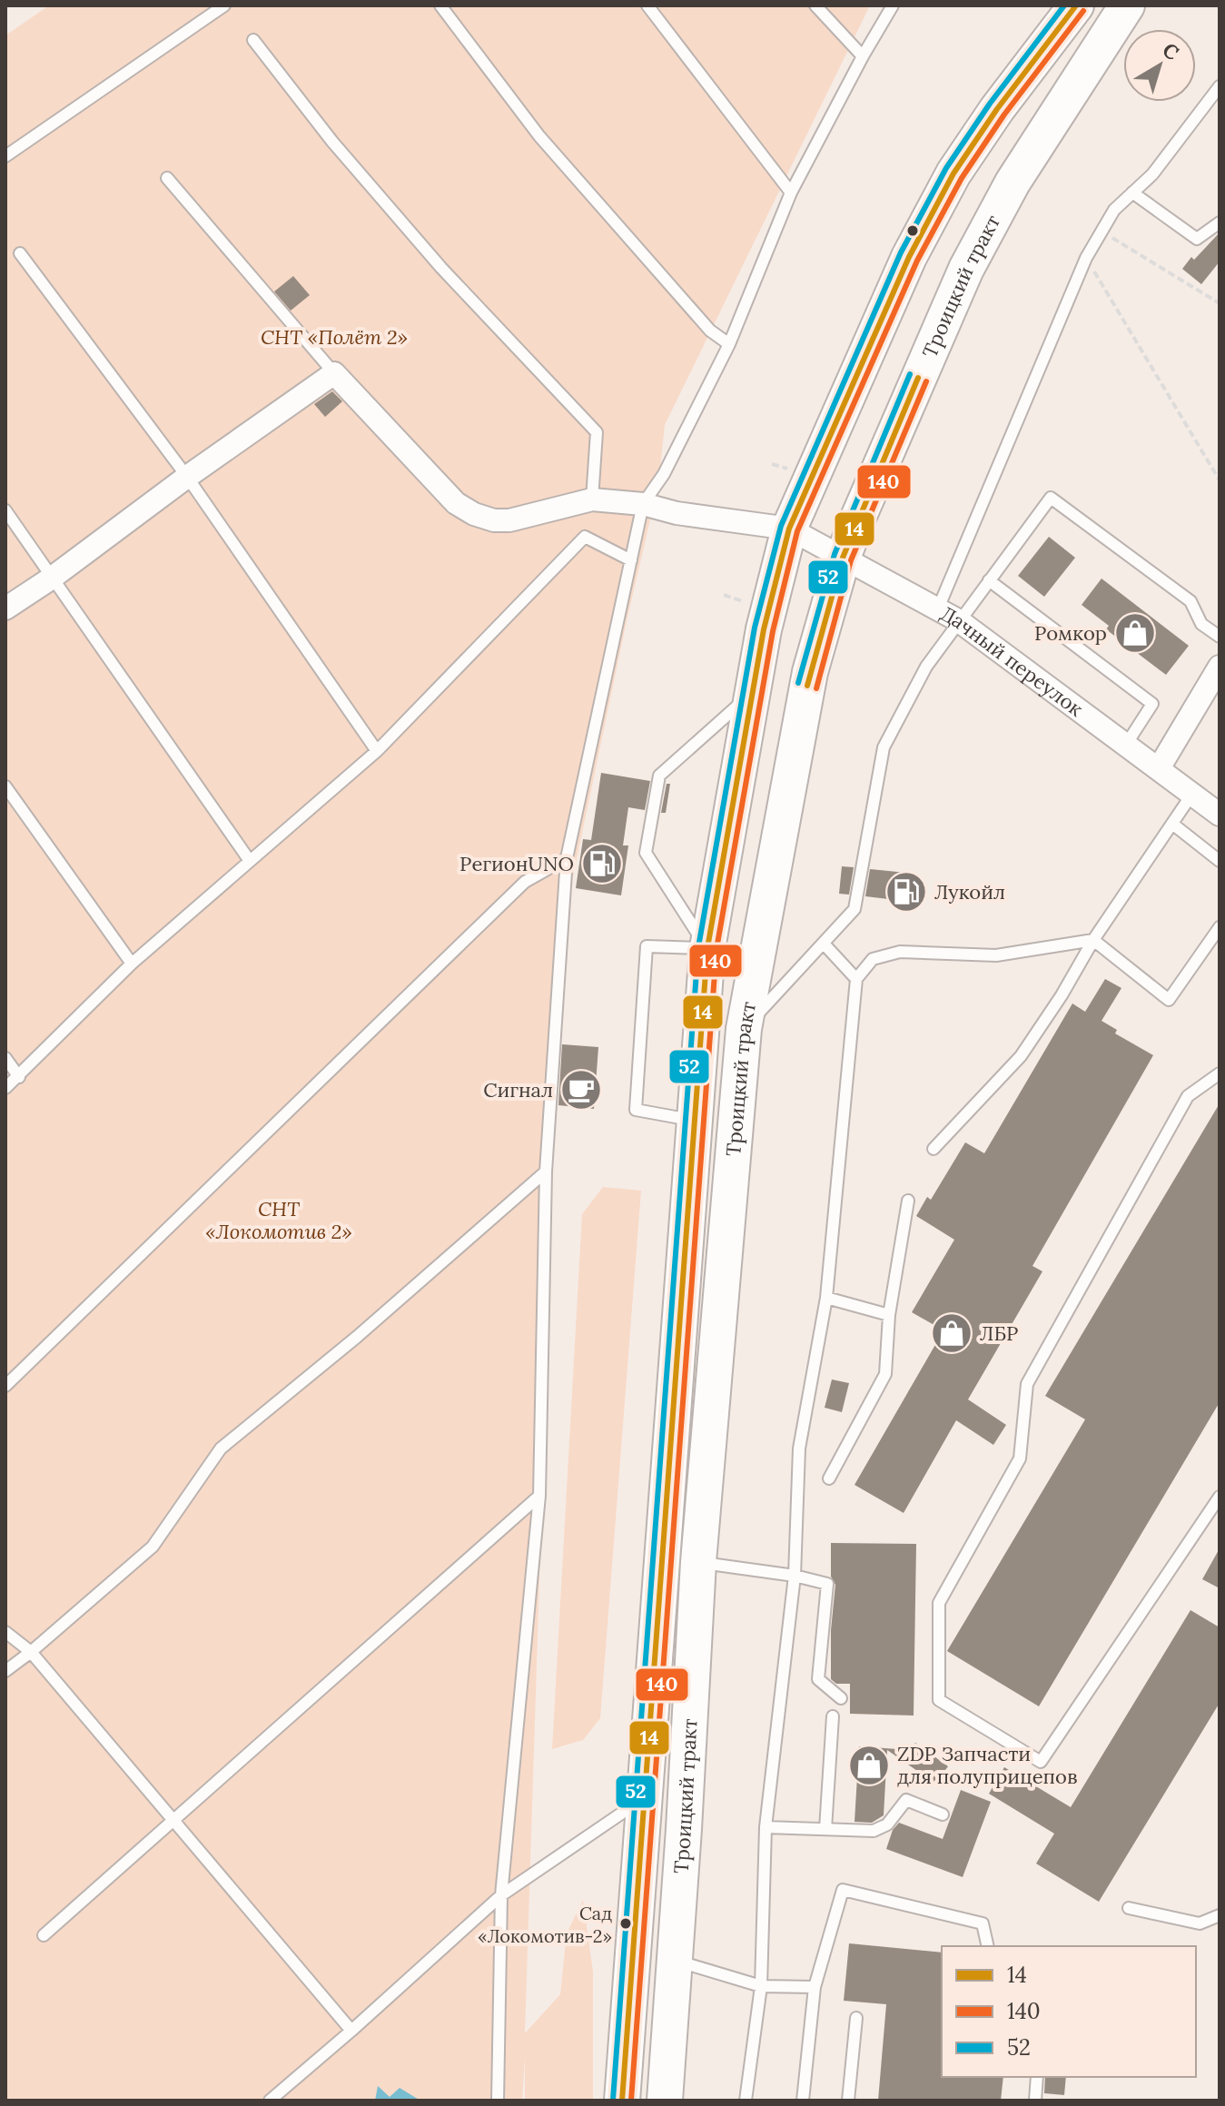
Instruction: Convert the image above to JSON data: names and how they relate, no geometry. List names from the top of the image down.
{
  "streets": {
    "main road": ["Троицкий тракт"],
    "street": ["Дачный переулок"]
  },
  "crossings": [
    ["Троицкий тракт", "Дачный переулок"]
  ],
  "parks": ["СНТ «Полёт 2»", "СНТ «Локомотив 2»"],
  "places": {
    "shop": ["Ромкор", "ЛБР", "ZDP Запчасти для полуприцепов"],
    "fuel station": ["РегионUNO", "Лукойл"],
    "cafe": ["Сигнал"],
    "other": ["Сад «Локомотив-2»"]
  },
  "lines": ["transit line 14", "transit line 52", "transit line 140"],
  "legend": ["14", "140", "52"],
  "north": "top right"
}
